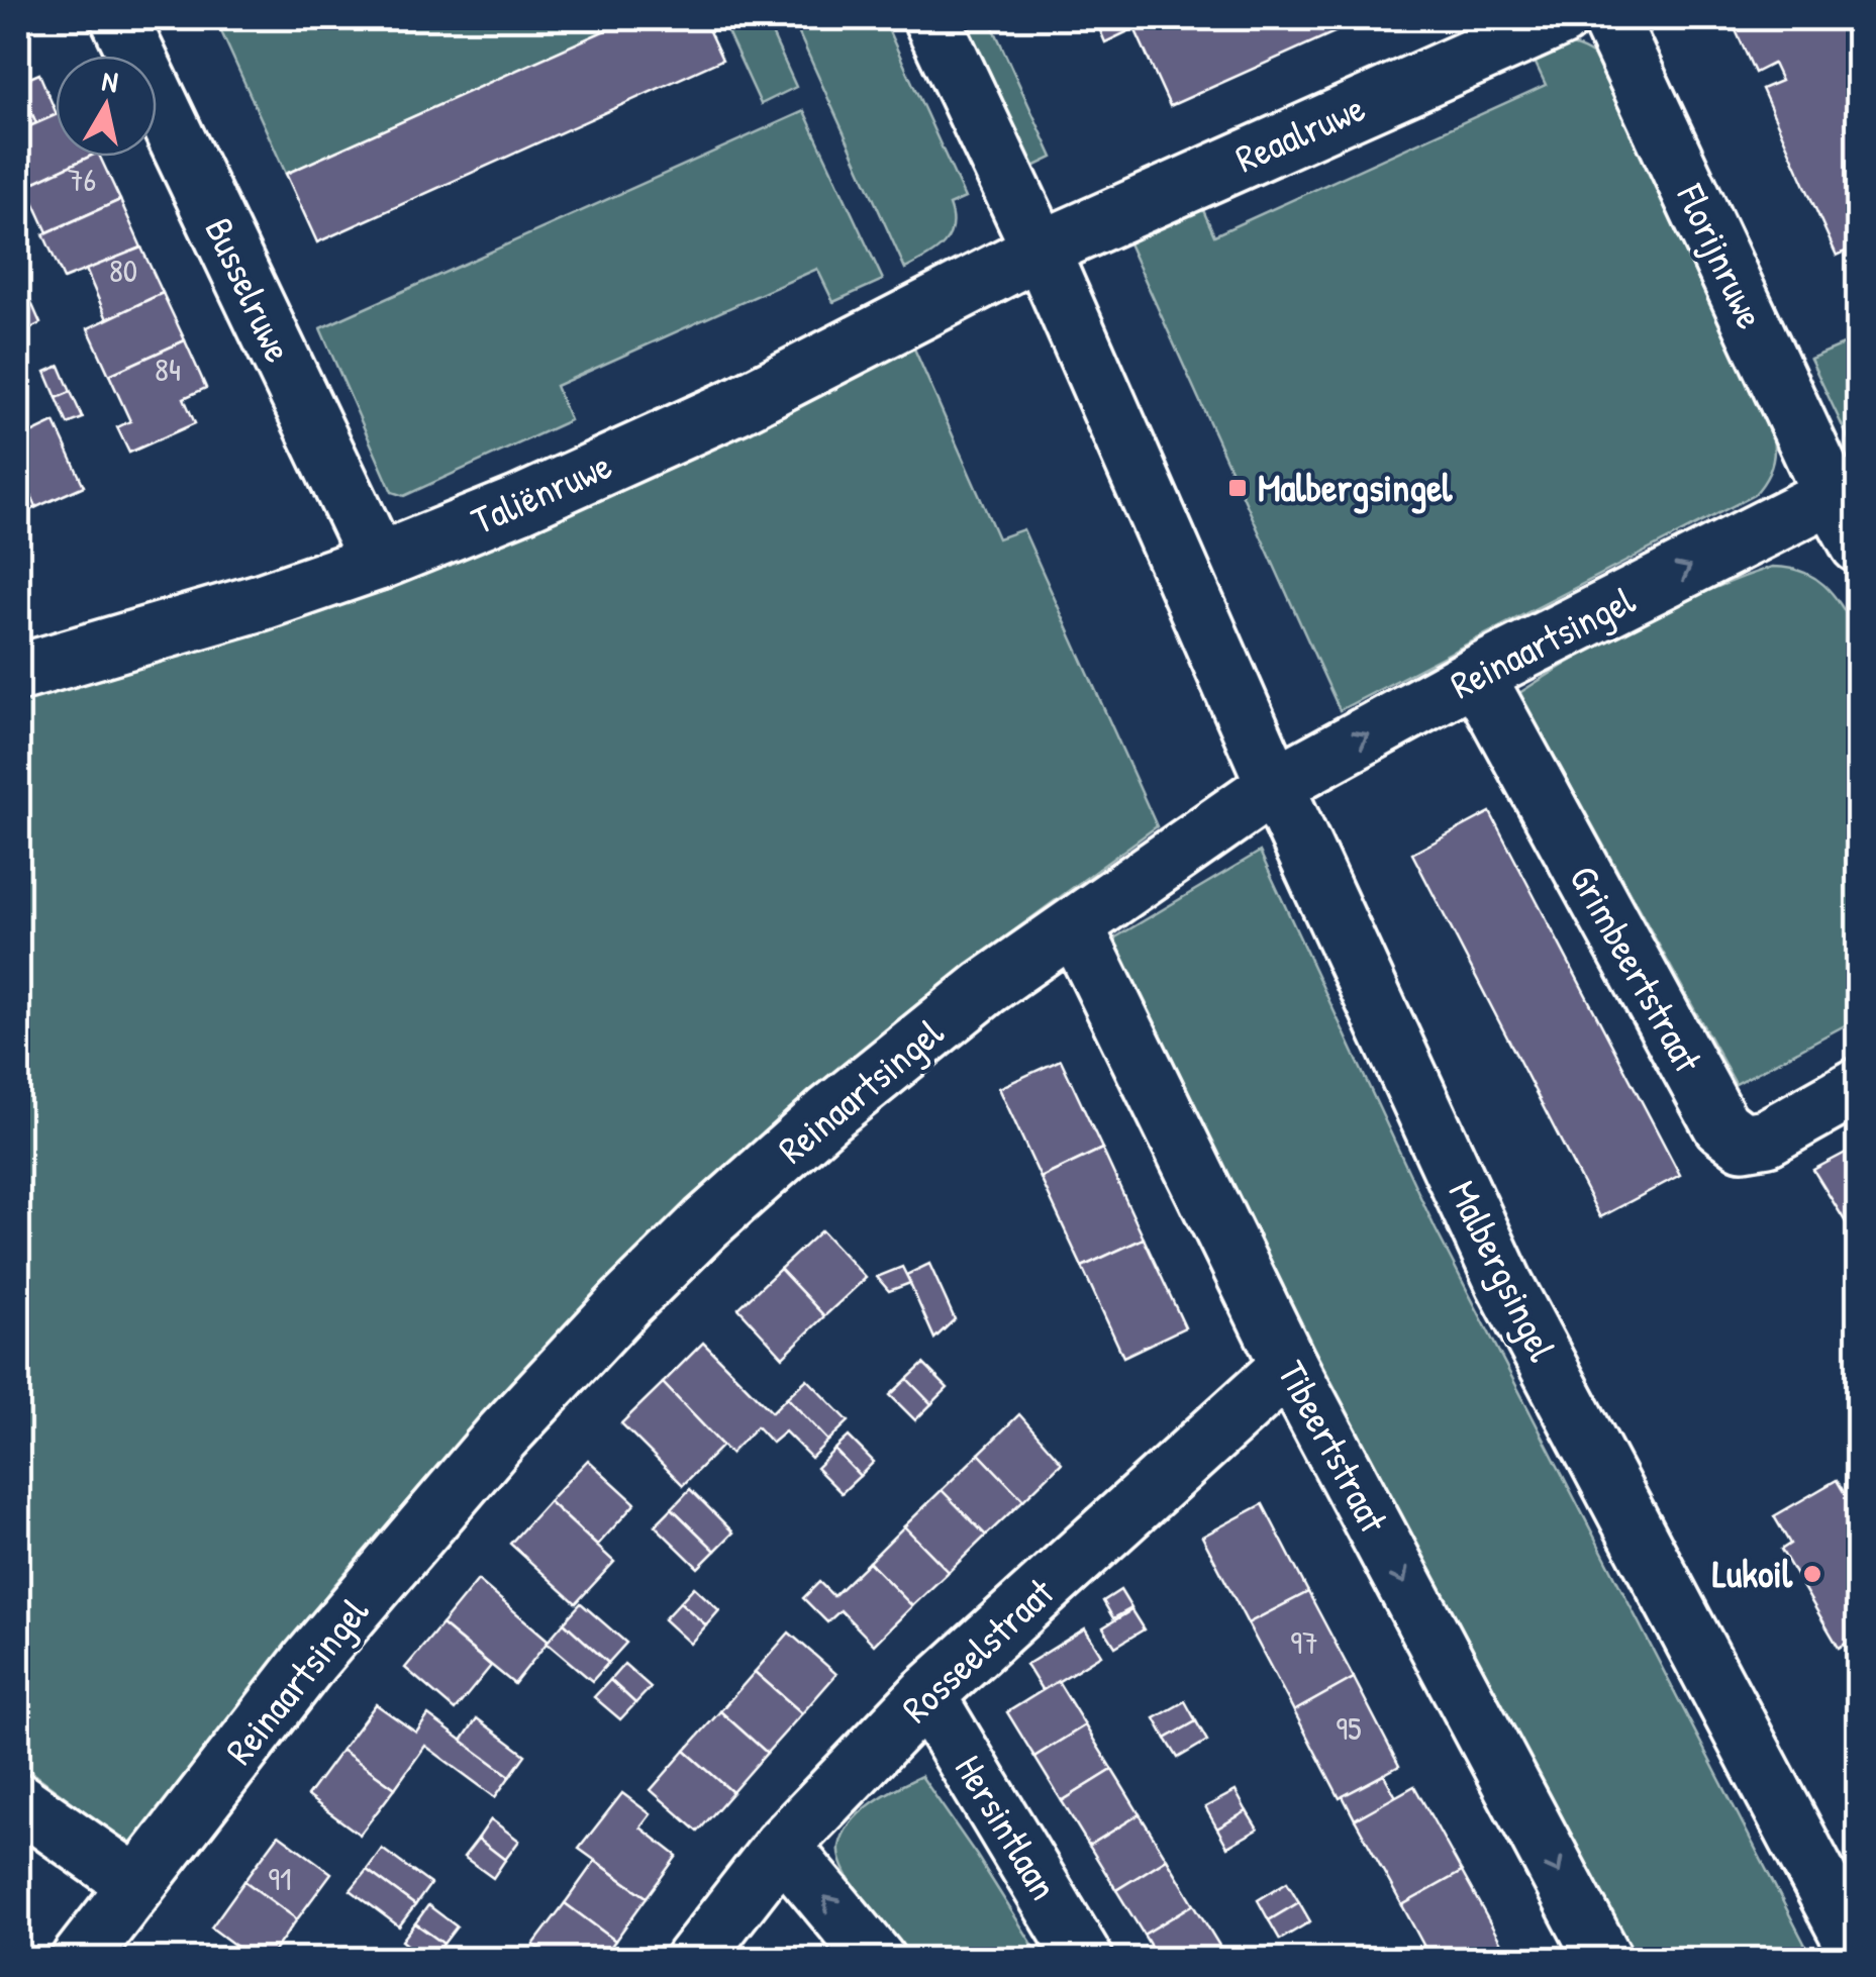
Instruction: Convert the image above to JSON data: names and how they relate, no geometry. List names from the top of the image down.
{
  "streets": {
    "street": [
      "Reaalruwe",
      "Florijnruwe",
      "Busselruwe",
      "Taliënruwe",
      "Reinaartsingel",
      "Grimbeertstraat",
      "Malbergsingel",
      "Tibeertstraat",
      "Rosseelstraat",
      "Hersintlaan"
    ]
  },
  "crossings": [
    ["Reaalruwe", "Taliënruwe"],
    ["Reaalruwe", "Malbergsingel"],
    ["Florijnruwe", "Reinaartsingel"],
    ["Busselruwe", "Taliënruwe"],
    ["Taliënruwe", "Malbergsingel"],
    ["Reinaartsingel", "Grimbeertstraat"],
    ["Reinaartsingel", "Malbergsingel"],
    ["Reinaartsingel", "Tibeertstraat"],
    ["Tibeertstraat", "Rosseelstraat"],
    ["Rosseelstraat", "Hersintlaan"]
  ],
  "one_way": ["Tibeertstraat"],
  "places": {
    "transit": ["Malbergsingel"],
    "other": ["Lukoil"]
  },
  "house_numbers": [
    "76",
    "80",
    "84",
    "97",
    "95",
    "91"
  ],
  "north": "top"
}
